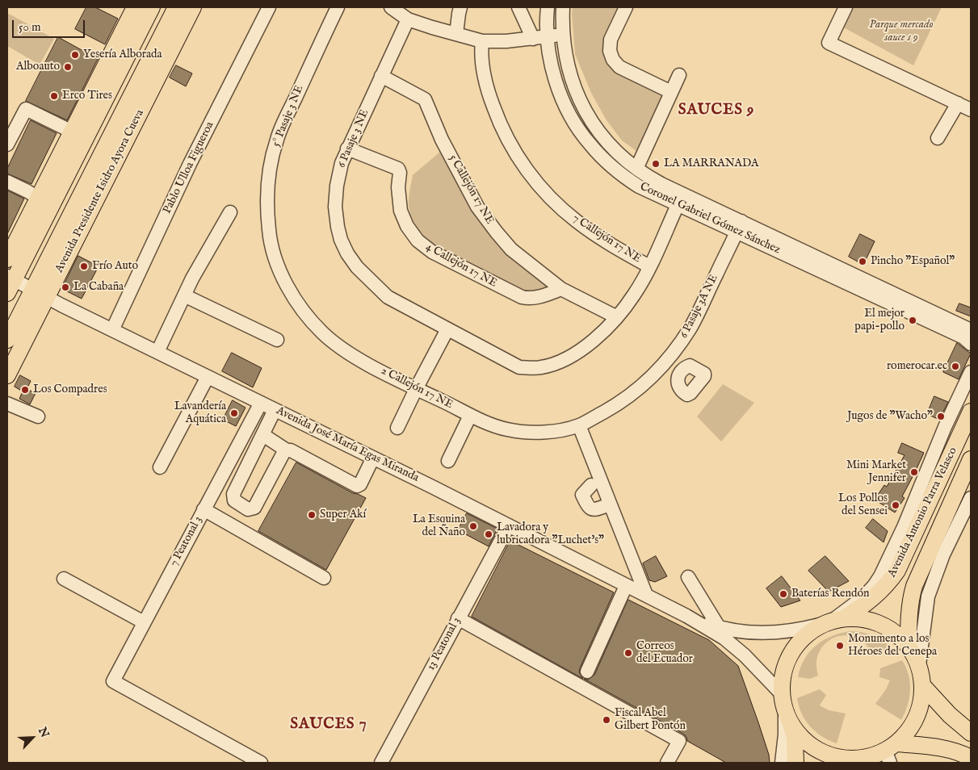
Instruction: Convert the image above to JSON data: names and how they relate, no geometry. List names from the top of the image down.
{
  "streets": {
    "main road": ["Avenida Presidente Isidro Ayora Cueva", "Avenida Antonio Parra Velasco"],
    "street": [
      "5° Pasaje 3 NE",
      "6 Pasaje 3 NE",
      "Pablo Ulloa Figueroa",
      "5 Callejón 17 NE",
      "Coronel Gabriel Gómez Sánchez",
      "7 Callejón 17 NE",
      "4 Callejón 17 NE",
      "6 Pasaje 3A NE",
      "2 Callejón 17 NE",
      "Avenida José María Egas Miranda",
      "7 Peatonal 3",
      "13 Peatonal 3"
    ]
  },
  "crossings": [
    ["5° Pasaje 3 NE", "2 Callejón 17 NE"],
    ["6 Pasaje 3 NE", "5 Callejón 17 NE"],
    ["6 Pasaje 3 NE", "4 Callejón 17 NE"],
    ["Pablo Ulloa Figueroa", "Avenida José María Egas Miranda"],
    ["5 Callejón 17 NE", "4 Callejón 17 NE"],
    ["Avenida Presidente Isidro Ayora Cueva", "Avenida José María Egas Miranda"],
    ["Coronel Gabriel Gómez Sánchez", "6 Pasaje 3A NE"],
    ["6 Pasaje 3A NE", "2 Callejón 17 NE"],
    ["Avenida José María Egas Miranda", "Avenida Antonio Parra Velasco"],
    ["Avenida José María Egas Miranda", "7 Peatonal 3"],
    ["Avenida José María Egas Miranda", "13 Peatonal 3"]
  ],
  "districts": ["SAUCES 9", "SAUCES 7"],
  "parks": ["Parque mercado sauce s 9"],
  "places": [
    "Yesería Alborada",
    "Alboauto",
    "Erco Tires",
    "LA MARRANADA",
    "Pincho \"Español\"",
    "Frío Auto",
    "La Cabaña",
    "El mejor papi-pollo",
    "romerocar.ec",
    "Los Compadres",
    "Lavandería Aquática",
    "Jugos de \"Wacho\"",
    "Mini Market Jennifer",
    "Los Pollos del Sensei",
    "Super Akí",
    "La Esquina del Ñaño",
    "Lavadora y lubricadora \"Luchet's\"",
    "Baterías Rendón",
    "Monumento a los Héroes del Cenepa",
    "Correos del Ecuador",
    "Fiscal Abel Gilbert Pontón"
  ],
  "scale_bar": "50 m",
  "north": "top right"
}
